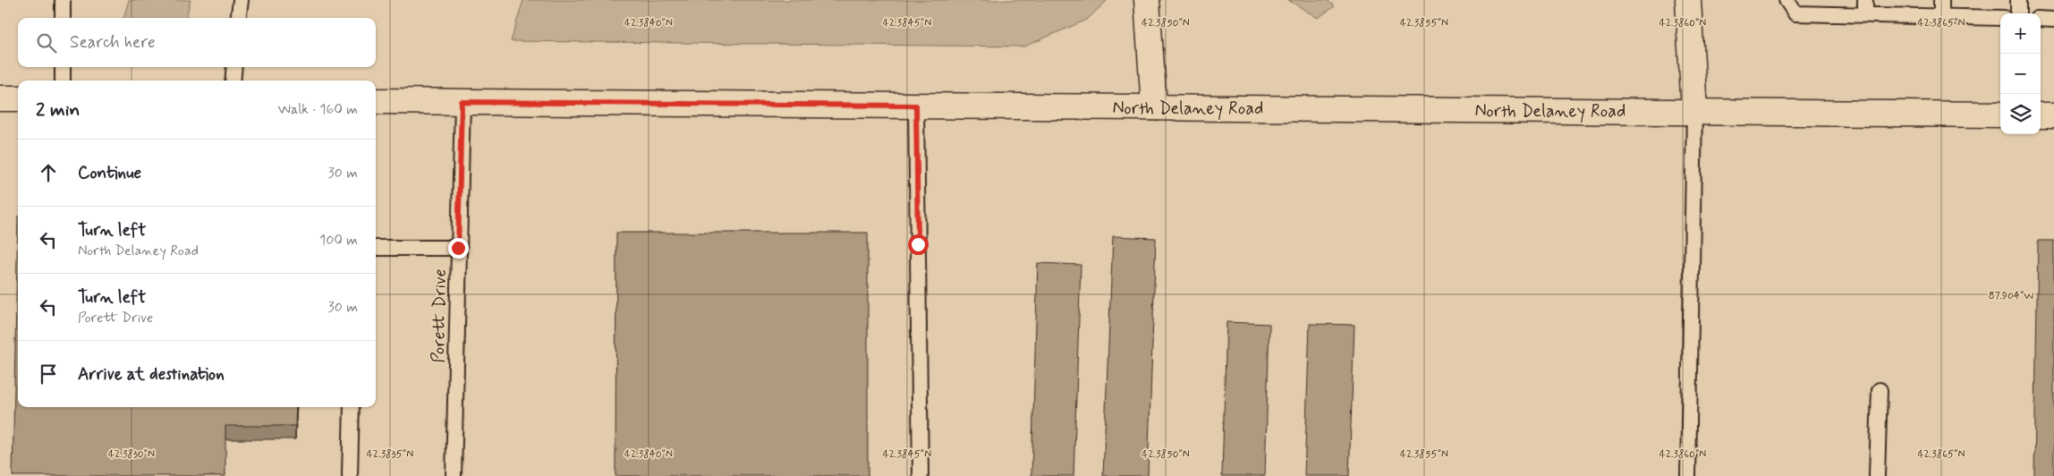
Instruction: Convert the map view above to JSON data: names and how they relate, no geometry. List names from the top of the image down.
{
  "streets": {
    "street": ["North Delaney Road"],
    "lane": ["Porett Drive"]
  },
  "crossings": [
    ["North Delaney Road", "Porett Drive"]
  ],
  "page": {
    "map_buttons": ["+", "−"],
    "search": "Search here",
    "heading": ["2 min", "Walk · 160 m"],
    "list": [
      ["Continue", "30 m"],
      ["Turn left", "North Delaney Road", "100 m"],
      ["Turn left", "Porett Drive", "30 m"],
      "Arrive at destination"
    ]
  },
  "coordinates": [
    "42.3840°N",
    "42.3845°N",
    "42.3850°N",
    "42.3855°N",
    "42.3860°N",
    "42.3865°N",
    "87.904°W",
    "42.3830°N",
    "42.3835°N"
  ]
}
